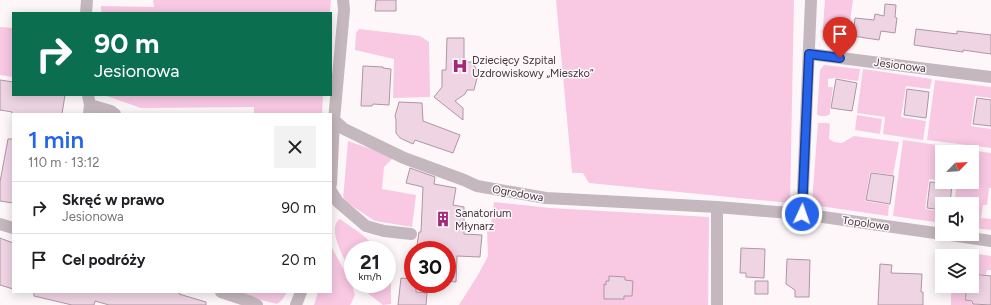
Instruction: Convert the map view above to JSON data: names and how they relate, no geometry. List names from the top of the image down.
{
  "streets": {
    "street": ["Jesionowa", "Ogrodowa", "Topolowa"]
  },
  "crossings": [
    ["Ogrodowa", "Topolowa"]
  ],
  "places": {
    "hospital": ["Dziecięcy Szpital Uzdrowiskowy „Mieszko”"],
    "building": ["Sanatorium Młynarz"]
  },
  "north": "top right",
  "page": {
    "turn": ["90 m", "Jesionowa"],
    "heading": ["1 min", "110 m · 13:12"],
    "list": [
      {
        "name": "Skręć w prawo",
        "note": "Jesionowa",
        "value": "90 m"
      },
      {
        "name": "Cel podróży",
        "value": "20 m"
      }
    ],
    "speed": "21 km/h",
    "limit": "30"
  }
}
